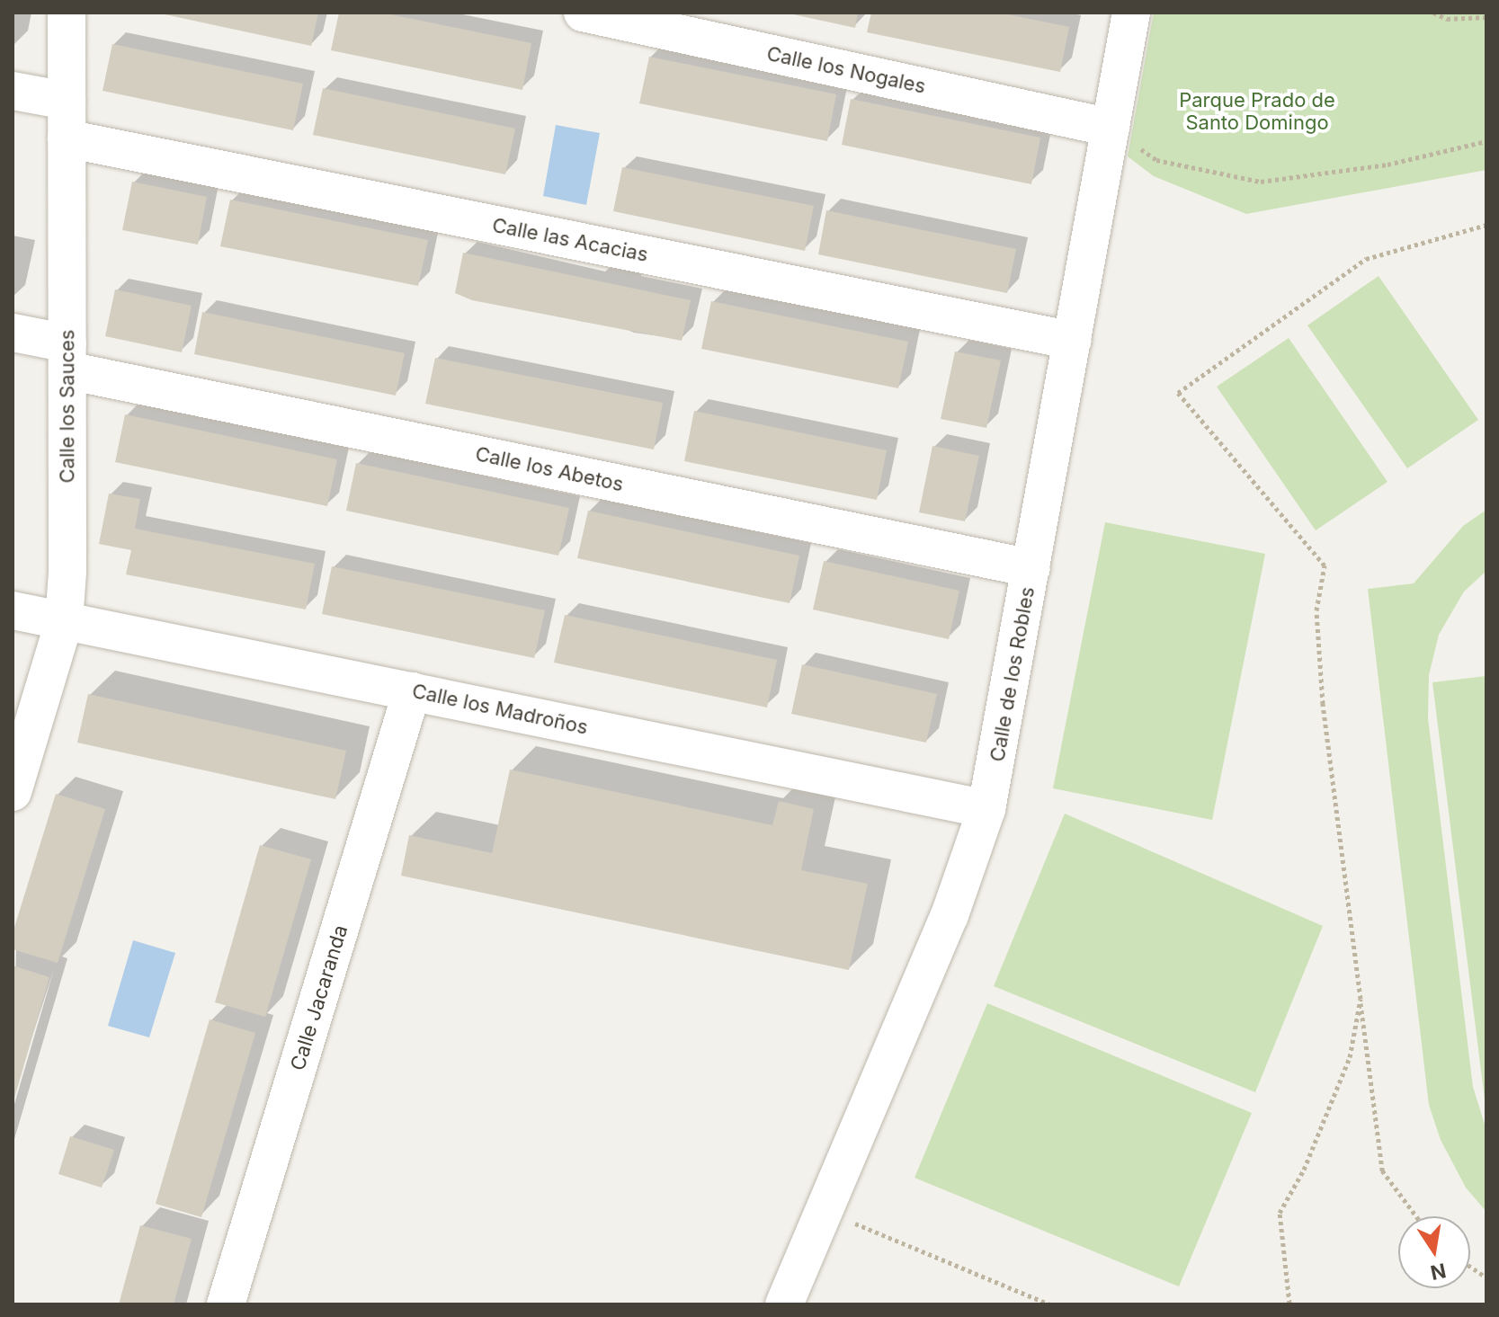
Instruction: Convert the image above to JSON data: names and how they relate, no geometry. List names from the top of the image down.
{
  "streets": {
    "street": [
      "Calle los Nogales",
      "Calle las Acacias",
      "Calle los Sauces",
      "Calle los Abetos",
      "Calle de los Robles",
      "Calle los Madroños",
      "Calle Jacaranda"
    ]
  },
  "crossings": [
    ["Calle los Nogales", "Calle de los Robles"],
    ["Calle las Acacias", "Calle los Sauces"],
    ["Calle las Acacias", "Calle de los Robles"],
    ["Calle los Sauces", "Calle los Abetos"],
    ["Calle los Sauces", "Calle los Madroños"],
    ["Calle los Abetos", "Calle de los Robles"],
    ["Calle de los Robles", "Calle los Madroños"],
    ["Calle los Madroños", "Calle Jacaranda"]
  ],
  "parks": ["Parque Prado de Santo Domingo"],
  "north": "bottom"
}
